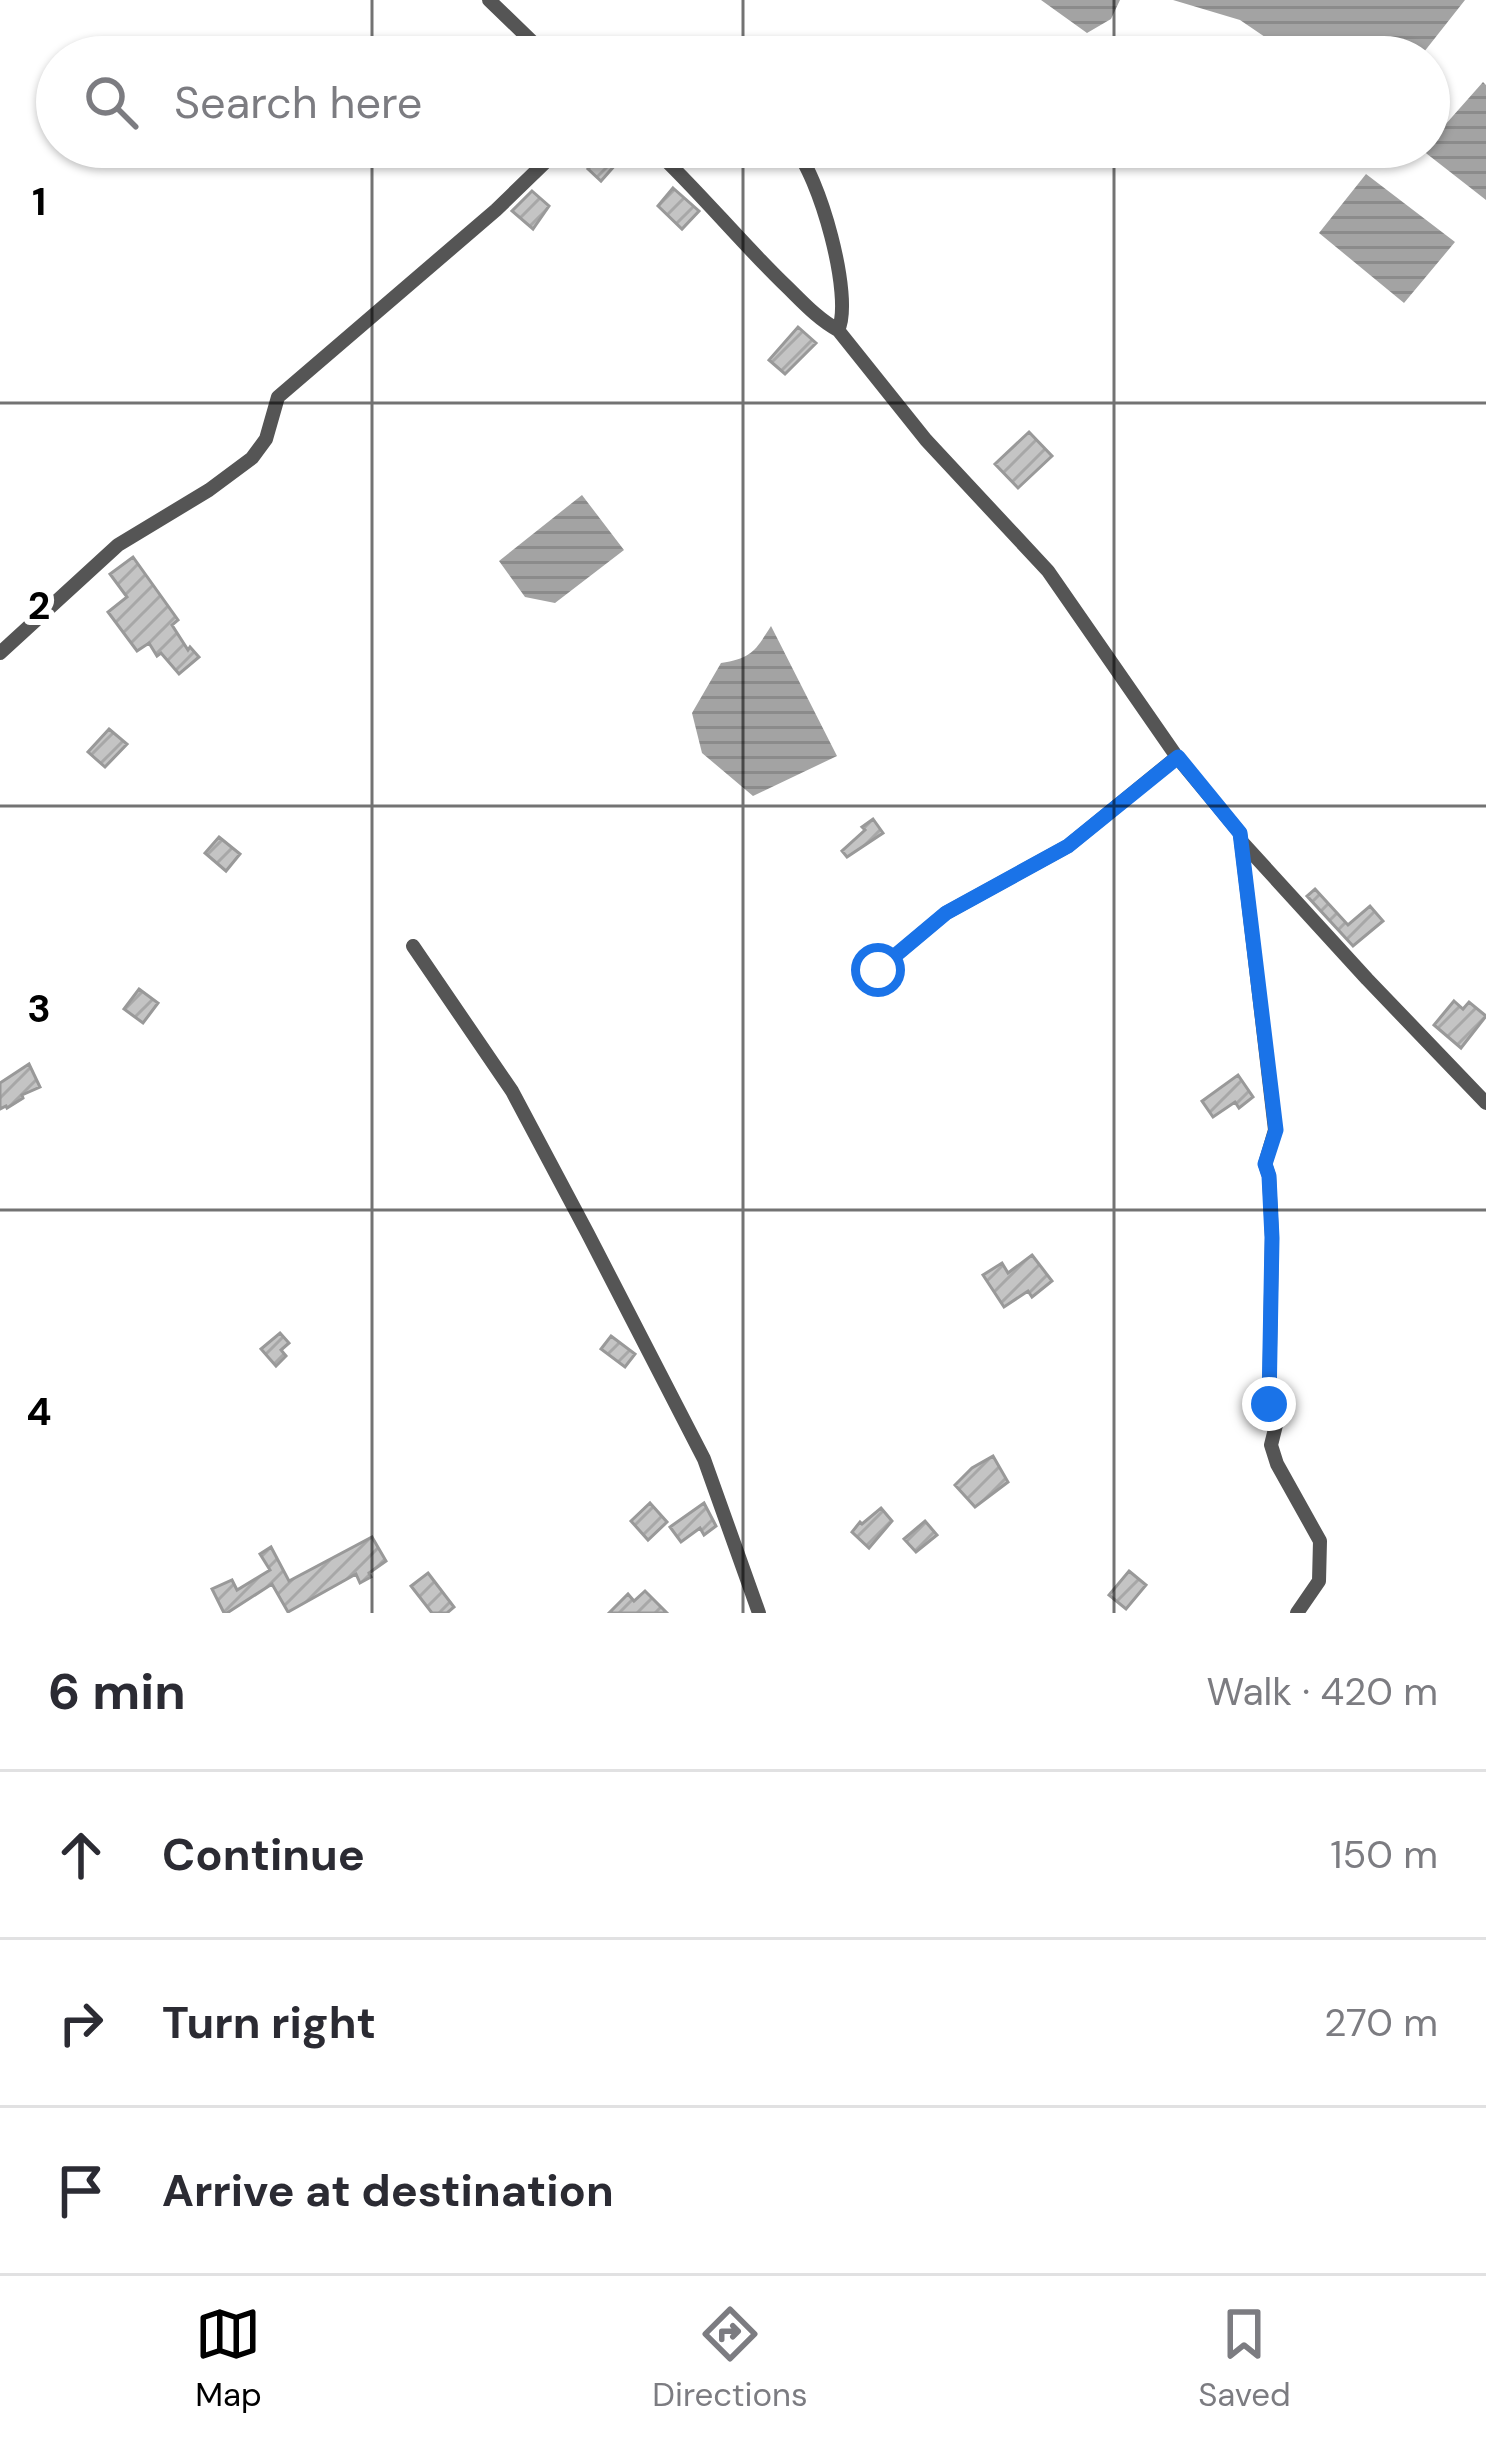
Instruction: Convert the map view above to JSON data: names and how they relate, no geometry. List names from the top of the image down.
{
  "page": {
    "search": "Search here",
    "heading": ["6 min", "Walk · 420 m"],
    "list": [
      ["Continue", "150 m"],
      ["Turn right", "270 m"],
      "Arrive at destination"
    ],
    "nav": ["Map", "Directions", "Saved"]
  },
  "grid": {
    "rows": [
      "1",
      "2",
      "3",
      "4"
    ]
  }
}
